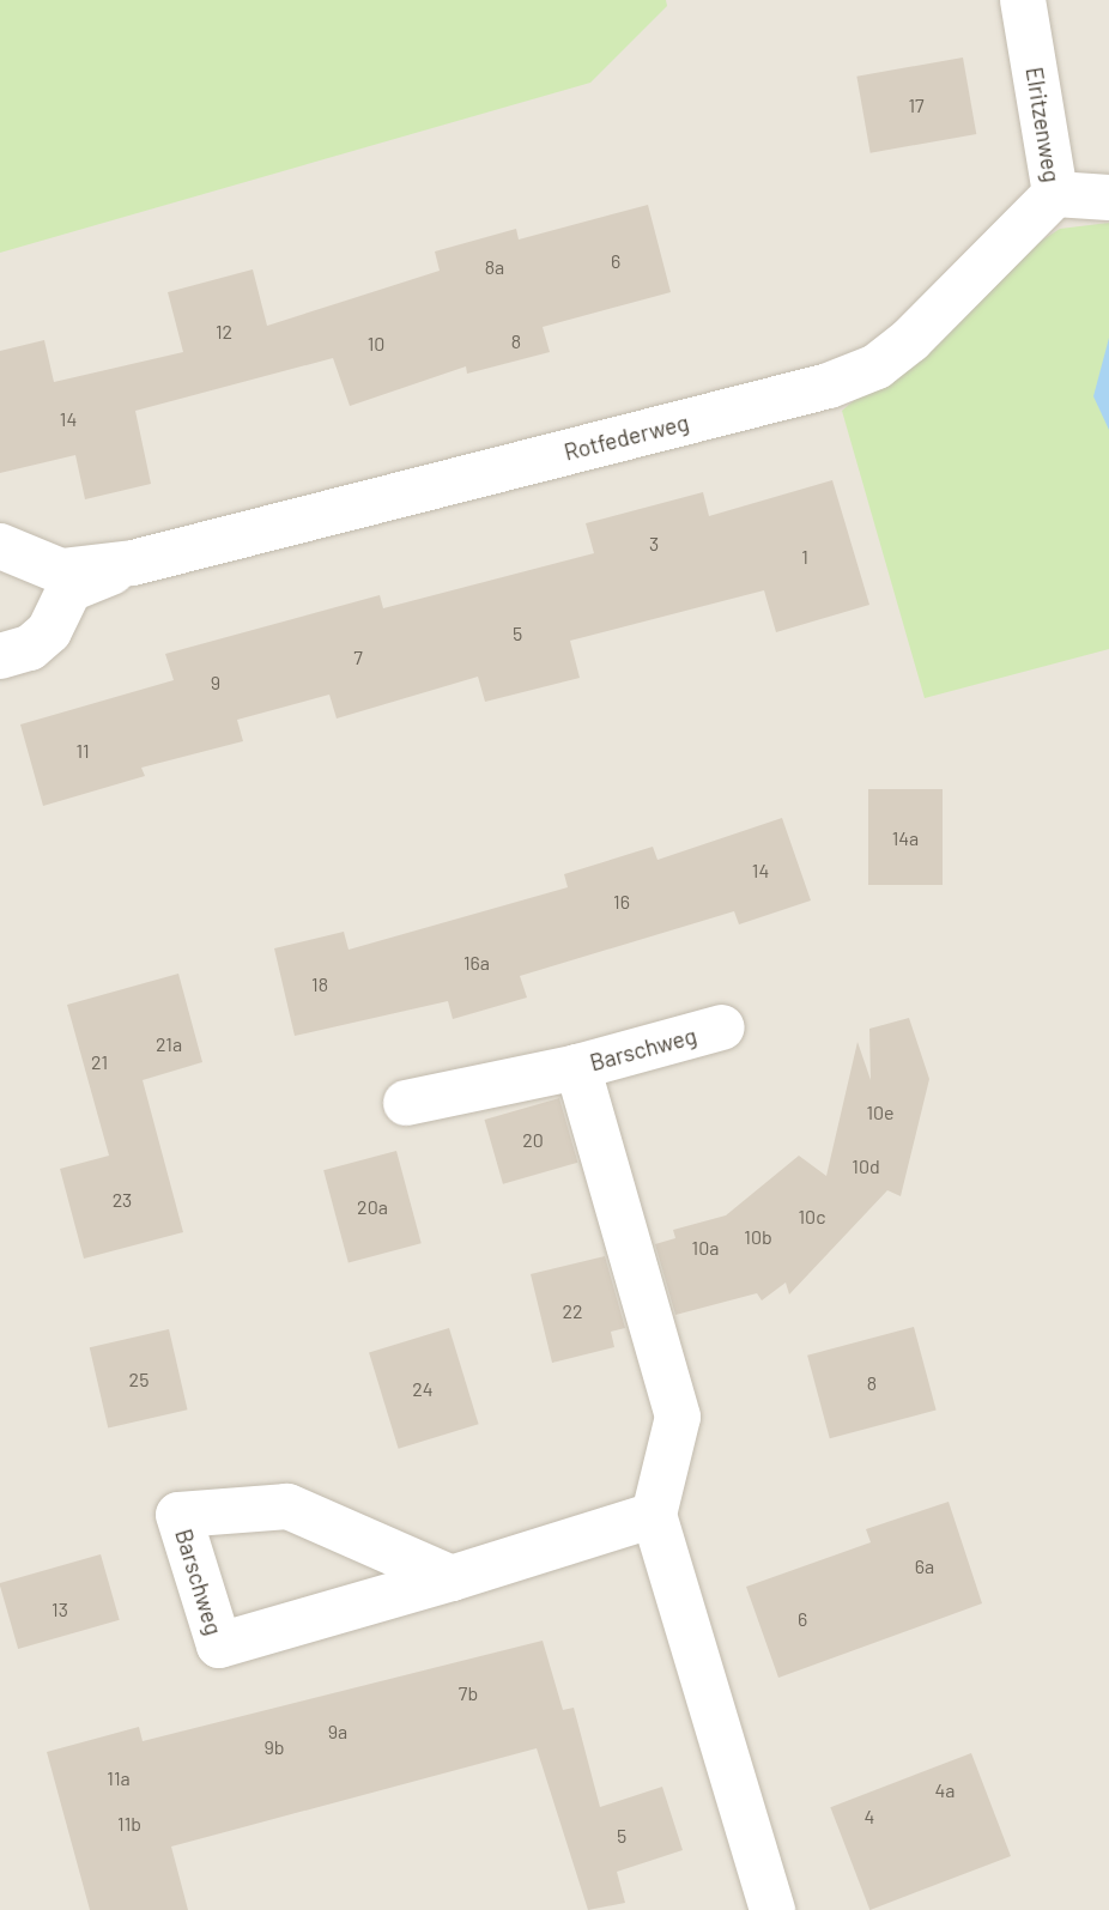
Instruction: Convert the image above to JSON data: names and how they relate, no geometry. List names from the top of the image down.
{
  "streets": {
    "street": ["Elritzenweg", "Rotfederweg", "Barschweg"]
  },
  "crossings": [
    ["Elritzenweg", "Rotfederweg"]
  ],
  "house_numbers": [
    "17",
    "6",
    "8a",
    "12",
    "8",
    "10",
    "14",
    "3",
    "1",
    "5",
    "7",
    "9",
    "11",
    "14a",
    "14",
    "16",
    "16a",
    "18",
    "21a",
    "21",
    "10e",
    "20",
    "10d",
    "23",
    "20a",
    "10c",
    "10b",
    "10a",
    "22",
    "25",
    "8",
    "24",
    "6a",
    "13",
    "6",
    "7b",
    "9a",
    "9b",
    "11a",
    "4a",
    "4",
    "11b",
    "5"
  ]
}
